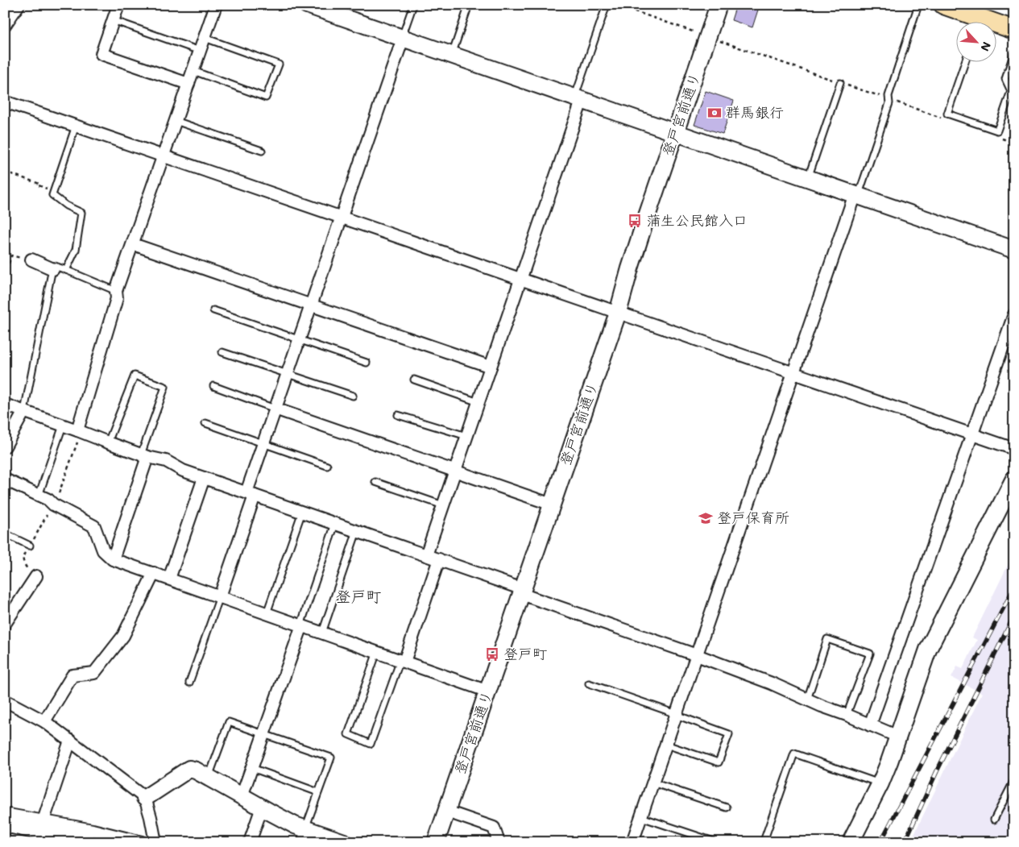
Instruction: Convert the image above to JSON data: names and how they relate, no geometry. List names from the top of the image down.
{
  "streets": {
    "street": ["登戸宮前通り"]
  },
  "districts": ["登戸町"],
  "places": {
    "bank": ["群馬銀行"],
    "bus stop": ["蒲生公民館入口", "登戸町"],
    "school or university": ["登戸保育所"]
  },
  "north": "bottom right"
}
